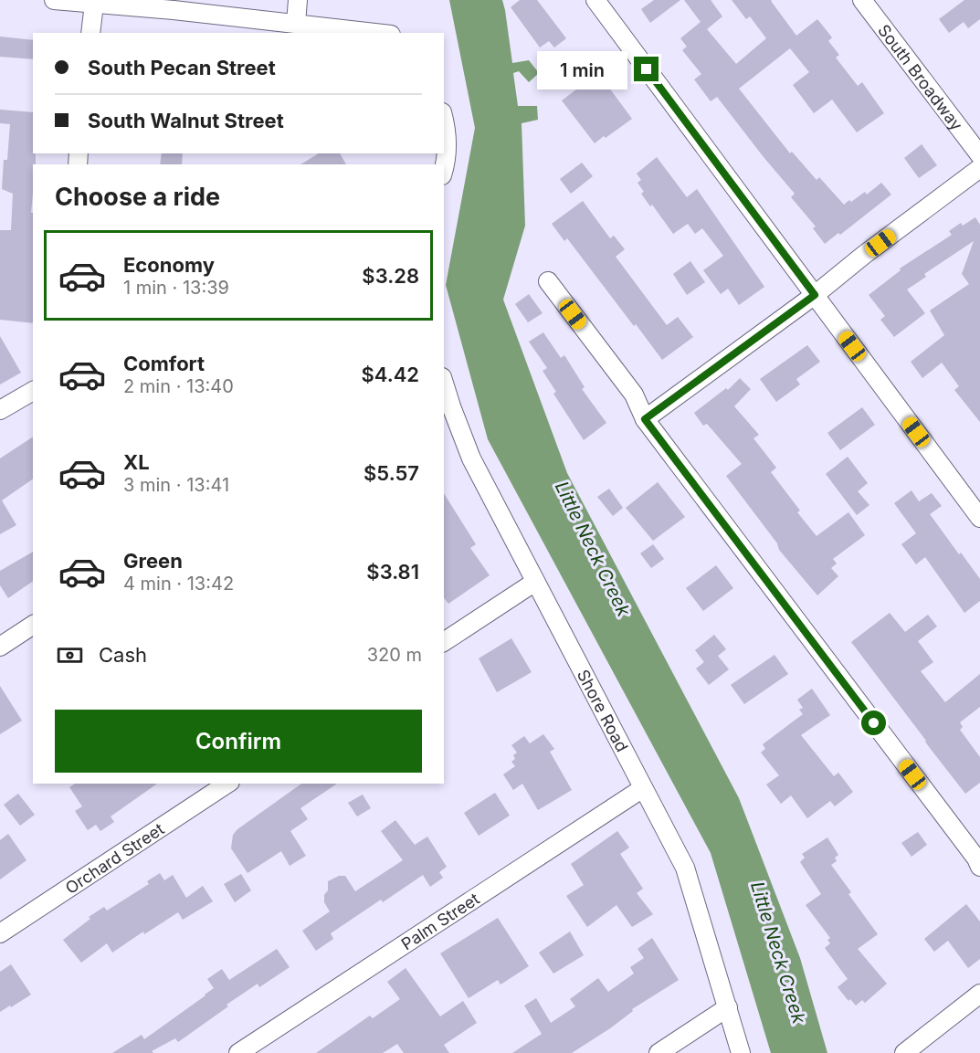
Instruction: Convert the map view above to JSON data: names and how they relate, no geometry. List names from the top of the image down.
{
  "streets": {
    "street": [
      "South Broadway",
      "Shore Road",
      "Orchard Street",
      "Palm Street"
    ]
  },
  "crossings": [
    ["Shore Road", "Palm Street"]
  ],
  "water": ["Little Neck Creek"],
  "page": {
    "banner": ["South Pecan Street", "South Walnut Street"],
    "bubble": "1 min",
    "heading": "Choose a ride",
    "list": [
      {
        "name": "Economy",
        "note": "1 min · 13:39",
        "value": "$3.28"
      },
      {
        "name": "Comfort",
        "note": "2 min · 13:40",
        "value": "$4.42"
      },
      {
        "name": "XL",
        "note": "3 min · 13:41",
        "value": "$5.57"
      },
      {
        "name": "Green",
        "note": "4 min · 13:42",
        "value": "$3.81"
      }
    ],
    "pay": ["Cash", "320 m"],
    "buttons": "Confirm"
  }
}
